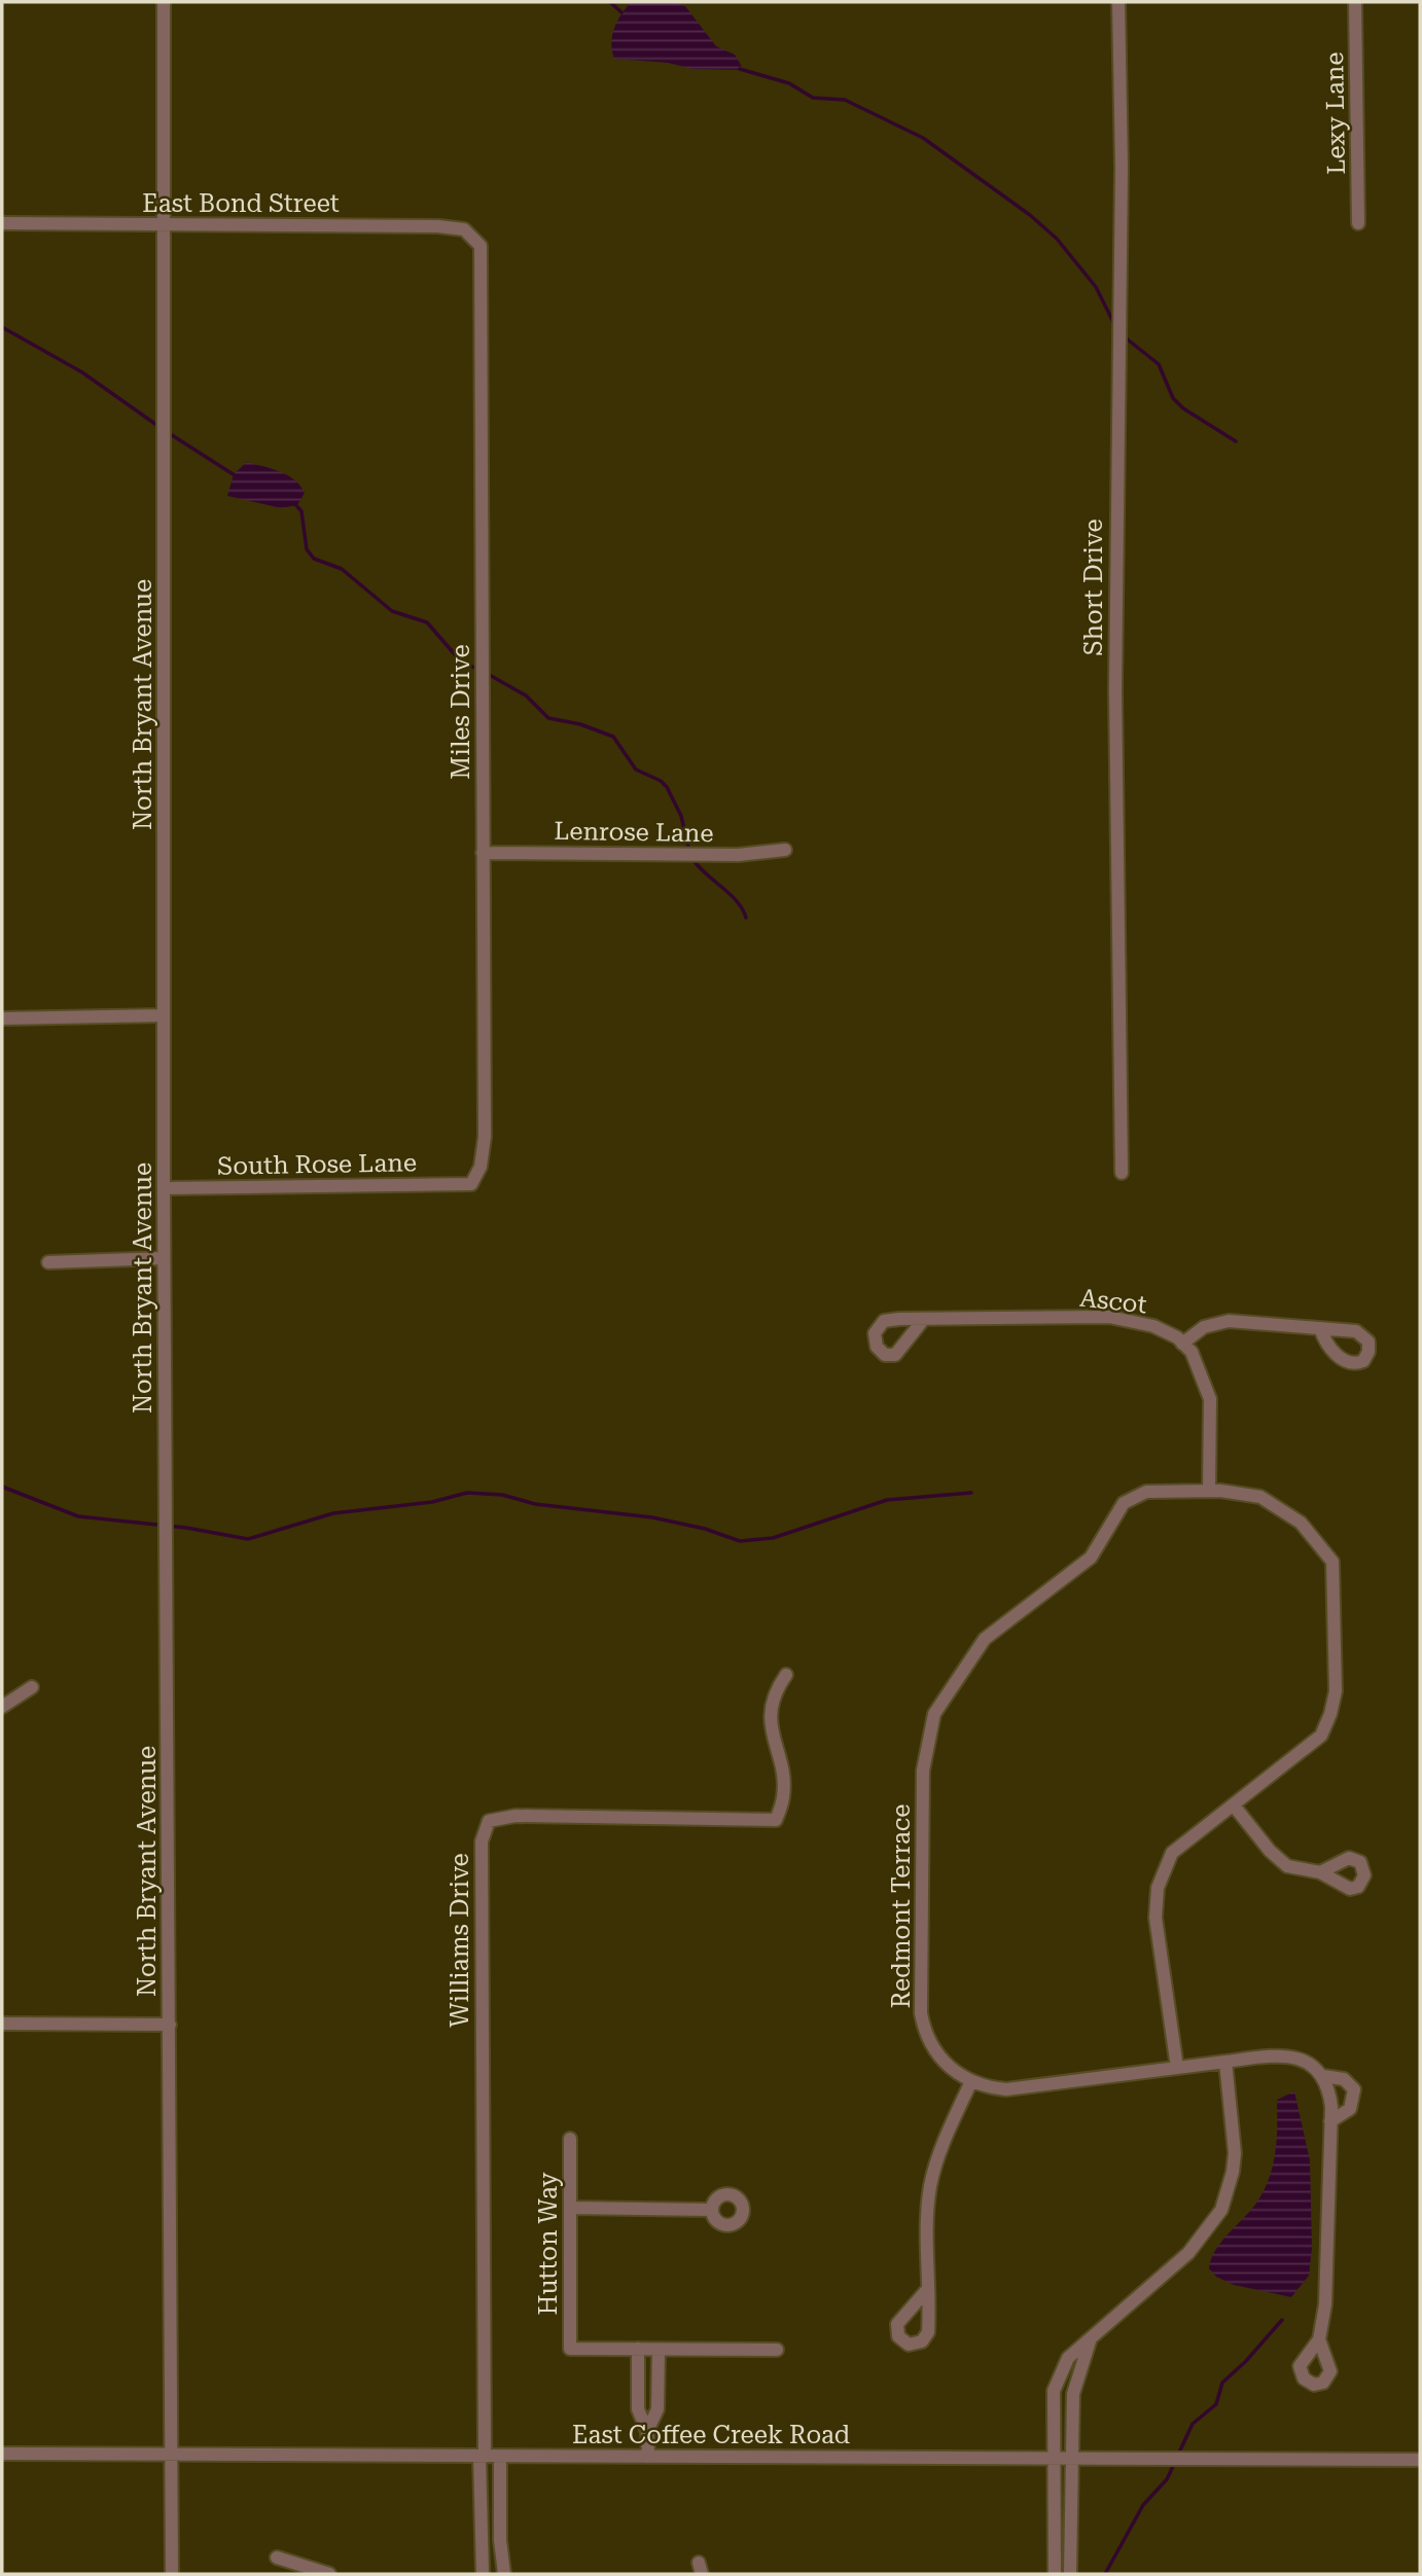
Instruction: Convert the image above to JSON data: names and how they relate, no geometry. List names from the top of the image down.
{
  "streets": {
    "street": [
      "Lexy Lane",
      "East Bond Street",
      "Short Drive",
      "North Bryant Avenue",
      "Miles Drive",
      "Lenrose Lane",
      "South Rose Lane",
      "Ascot",
      "Redmont Terrace",
      "Williams Drive",
      "Hutton Way",
      "East Coffee Creek Road"
    ]
  },
  "crossings": [
    ["East Bond Street", "North Bryant Avenue"],
    ["East Bond Street", "Miles Drive"],
    ["North Bryant Avenue", "South Rose Lane"],
    ["North Bryant Avenue", "East Coffee Creek Road"],
    ["Miles Drive", "Lenrose Lane"],
    ["Miles Drive", "South Rose Lane"],
    ["Williams Drive", "East Coffee Creek Road"]
  ]
}
